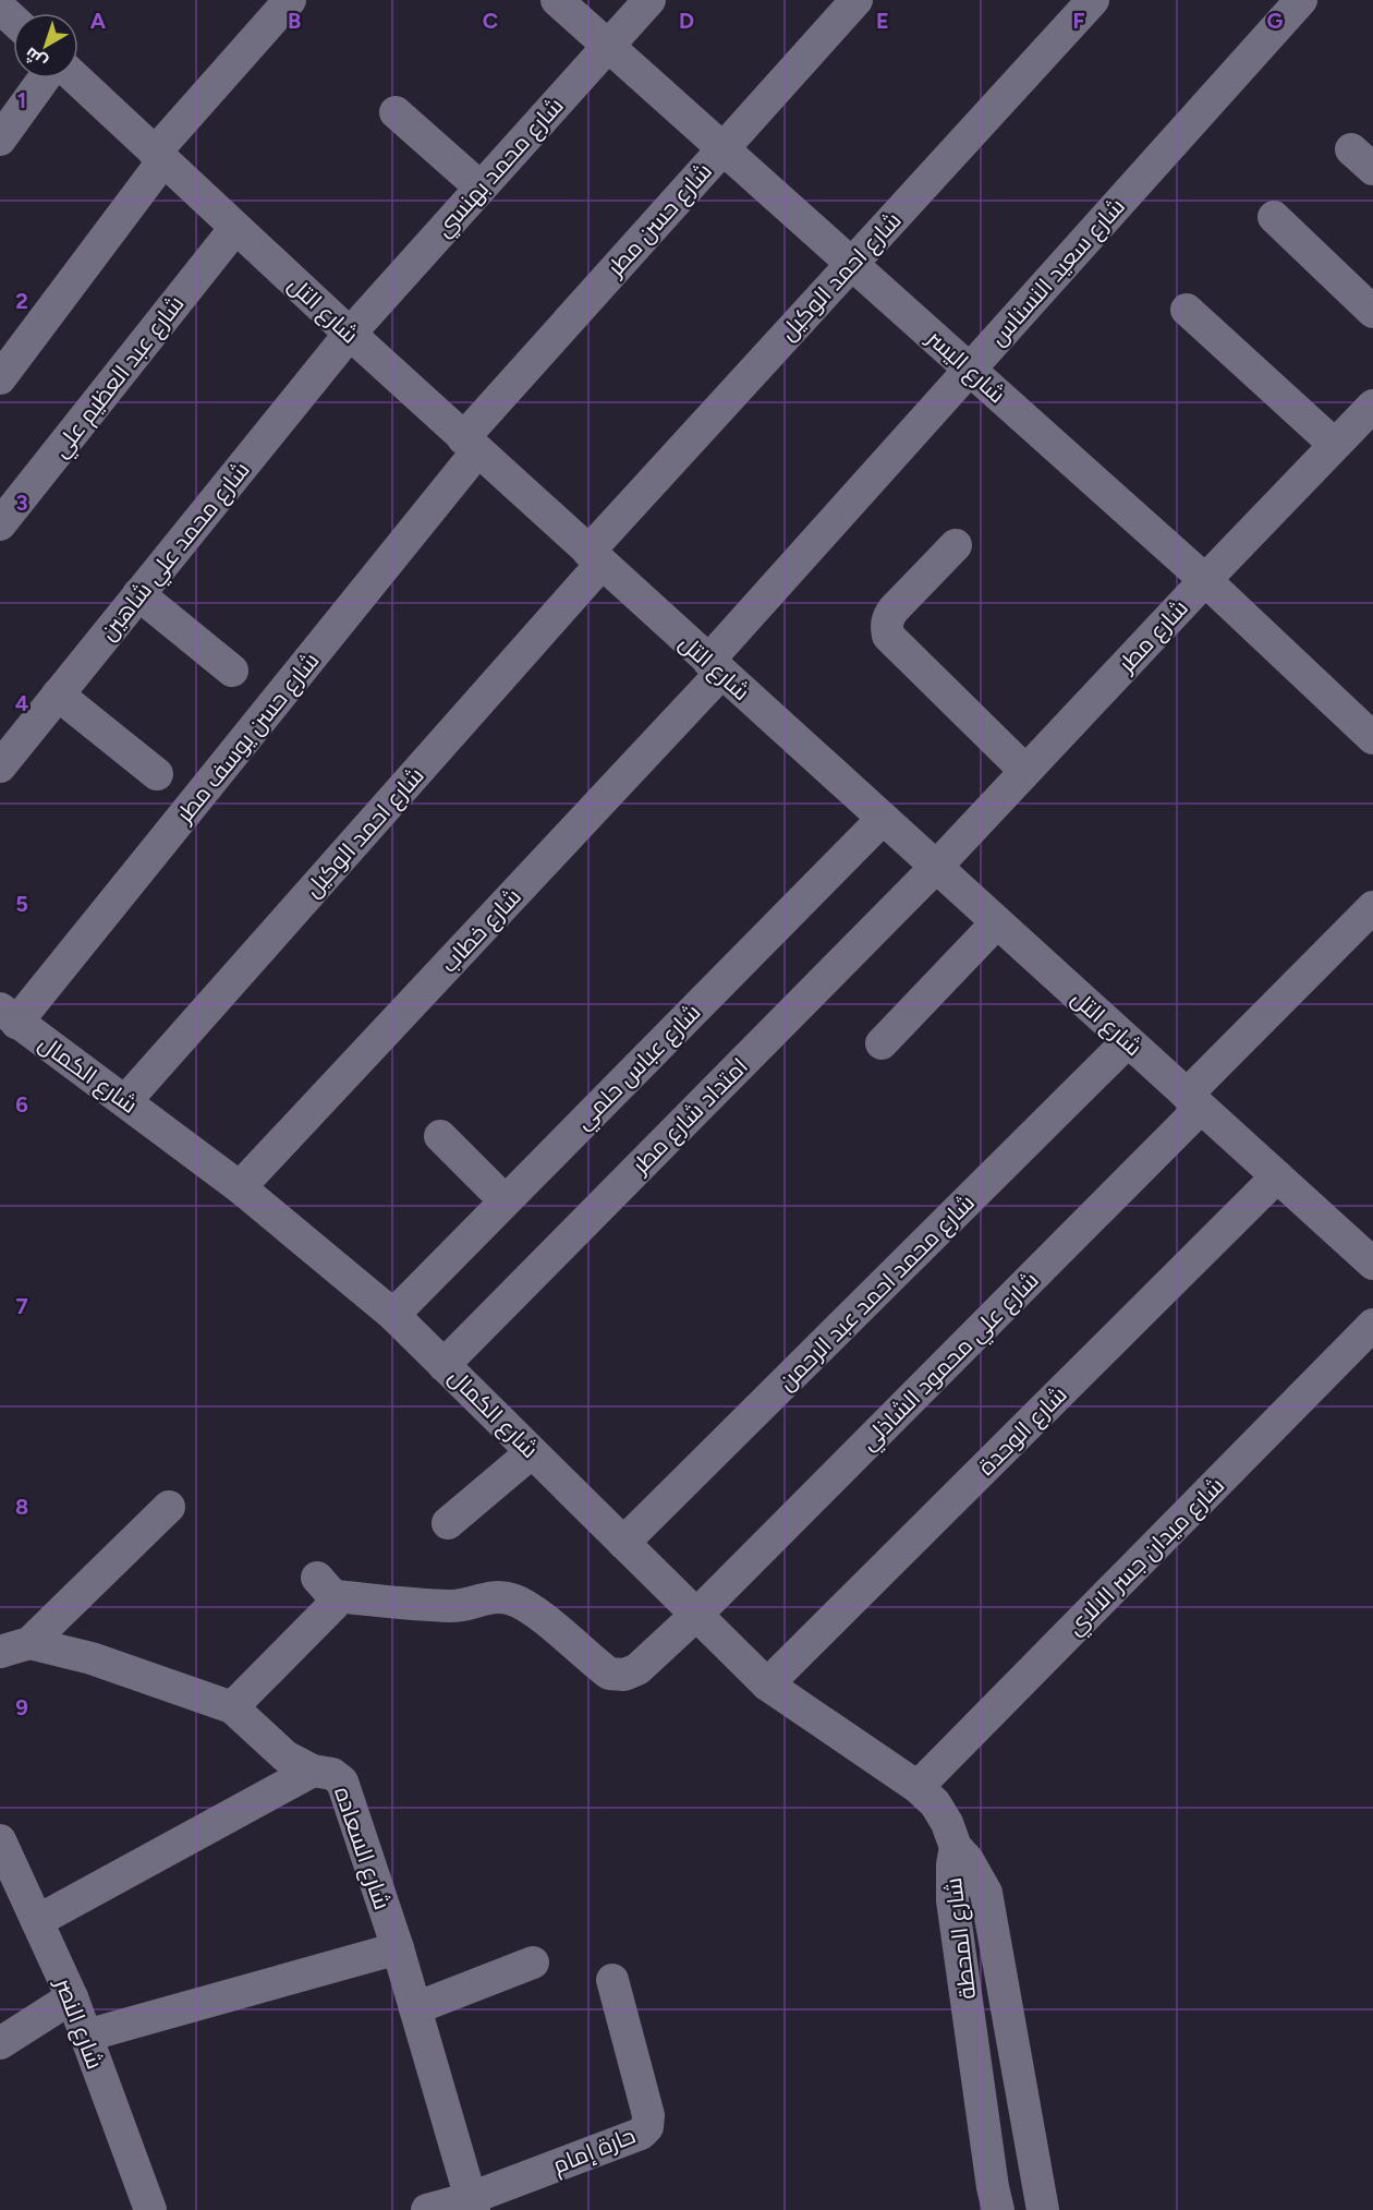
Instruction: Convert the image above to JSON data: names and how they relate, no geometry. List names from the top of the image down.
{
  "streets": {
    "street": [
      "شارع محمد بهنسي",
      "شارع حسن مطر",
      "شارع سعيد النسناس",
      "شارع احمد الوكيل",
      "شارع التل",
      "شارع اليسر",
      "شارع عبد العظيم علي",
      "شارع محمد علي شاهين",
      "شارع مطر",
      "شارع حسن يوسف مطر",
      "شارع خطاب",
      "شارع عباس حلمي",
      "شارع الكمال",
      "امتداد شارع مطر",
      "شارع محمد احمد عبد الرحمن",
      "شارع علي محمود الشاذلي",
      "شارع الوحدة",
      "شارع ميدان جسر الالاي",
      "شارع السعاده",
      "شارع المحطة",
      "شارع النصر",
      "حارة إمام"
    ]
  },
  "crossings": [
    ["شارع محمد بهنسي", "شارع التل"],
    ["شارع محمد بهنسي", "شارع اليسر"],
    ["شارع محمد بهنسي", "شارع محمد علي شاهين"],
    ["شارع حسن مطر", "شارع التل"],
    ["شارع حسن مطر", "شارع اليسر"],
    ["شارع حسن مطر", "شارع حسن يوسف مطر"],
    ["شارع سعيد النسناس", "شارع التل"],
    ["شارع سعيد النسناس", "شارع اليسر"],
    ["شارع سعيد النسناس", "شارع خطاب"],
    ["شارع احمد الوكيل", "شارع التل"],
    ["شارع احمد الوكيل", "شارع اليسر"],
    ["شارع احمد الوكيل", "شارع الكمال"],
    ["شارع التل", "شارع عبد العظيم علي"],
    ["شارع التل", "شارع محمد علي شاهين"],
    ["شارع التل", "شارع مطر"],
    ["شارع التل", "شارع حسن يوسف مطر"],
    ["شارع التل", "شارع خطاب"],
    ["شارع التل", "شارع عباس حلمي"],
    ["شارع التل", "امتداد شارع مطر"],
    ["شارع التل", "شارع محمد احمد عبد الرحمن"],
    ["شارع التل", "شارع علي محمود الشاذلي"],
    ["شارع التل", "شارع الوحدة"],
    ["شارع اليسر", "شارع مطر"],
    ["شارع مطر", "امتداد شارع مطر"],
    ["شارع حسن يوسف مطر", "شارع الكمال"],
    ["شارع خطاب", "شارع الكمال"],
    ["شارع عباس حلمي", "شارع الكمال"],
    ["شارع الكمال", "امتداد شارع مطر"],
    ["شارع الكمال", "شارع محمد احمد عبد الرحمن"],
    ["شارع الكمال", "شارع علي محمود الشاذلي"],
    ["شارع الكمال", "شارع الوحدة"],
    ["شارع الكمال", "شارع ميدان جسر الالاي"],
    ["شارع الكمال", "شارع المحطة"],
    ["شارع علي محمود الشاذلي", "شارع السعاده"],
    ["شارع السعاده", "حارة إمام"]
  ],
  "north": "bottom left",
  "grid": {
    "columns": [
      "A",
      "B",
      "C",
      "D",
      "E",
      "F",
      "G"
    ],
    "rows": [
      "1",
      "2",
      "3",
      "4",
      "5",
      "6",
      "7",
      "8",
      "9"
    ]
  }
}
